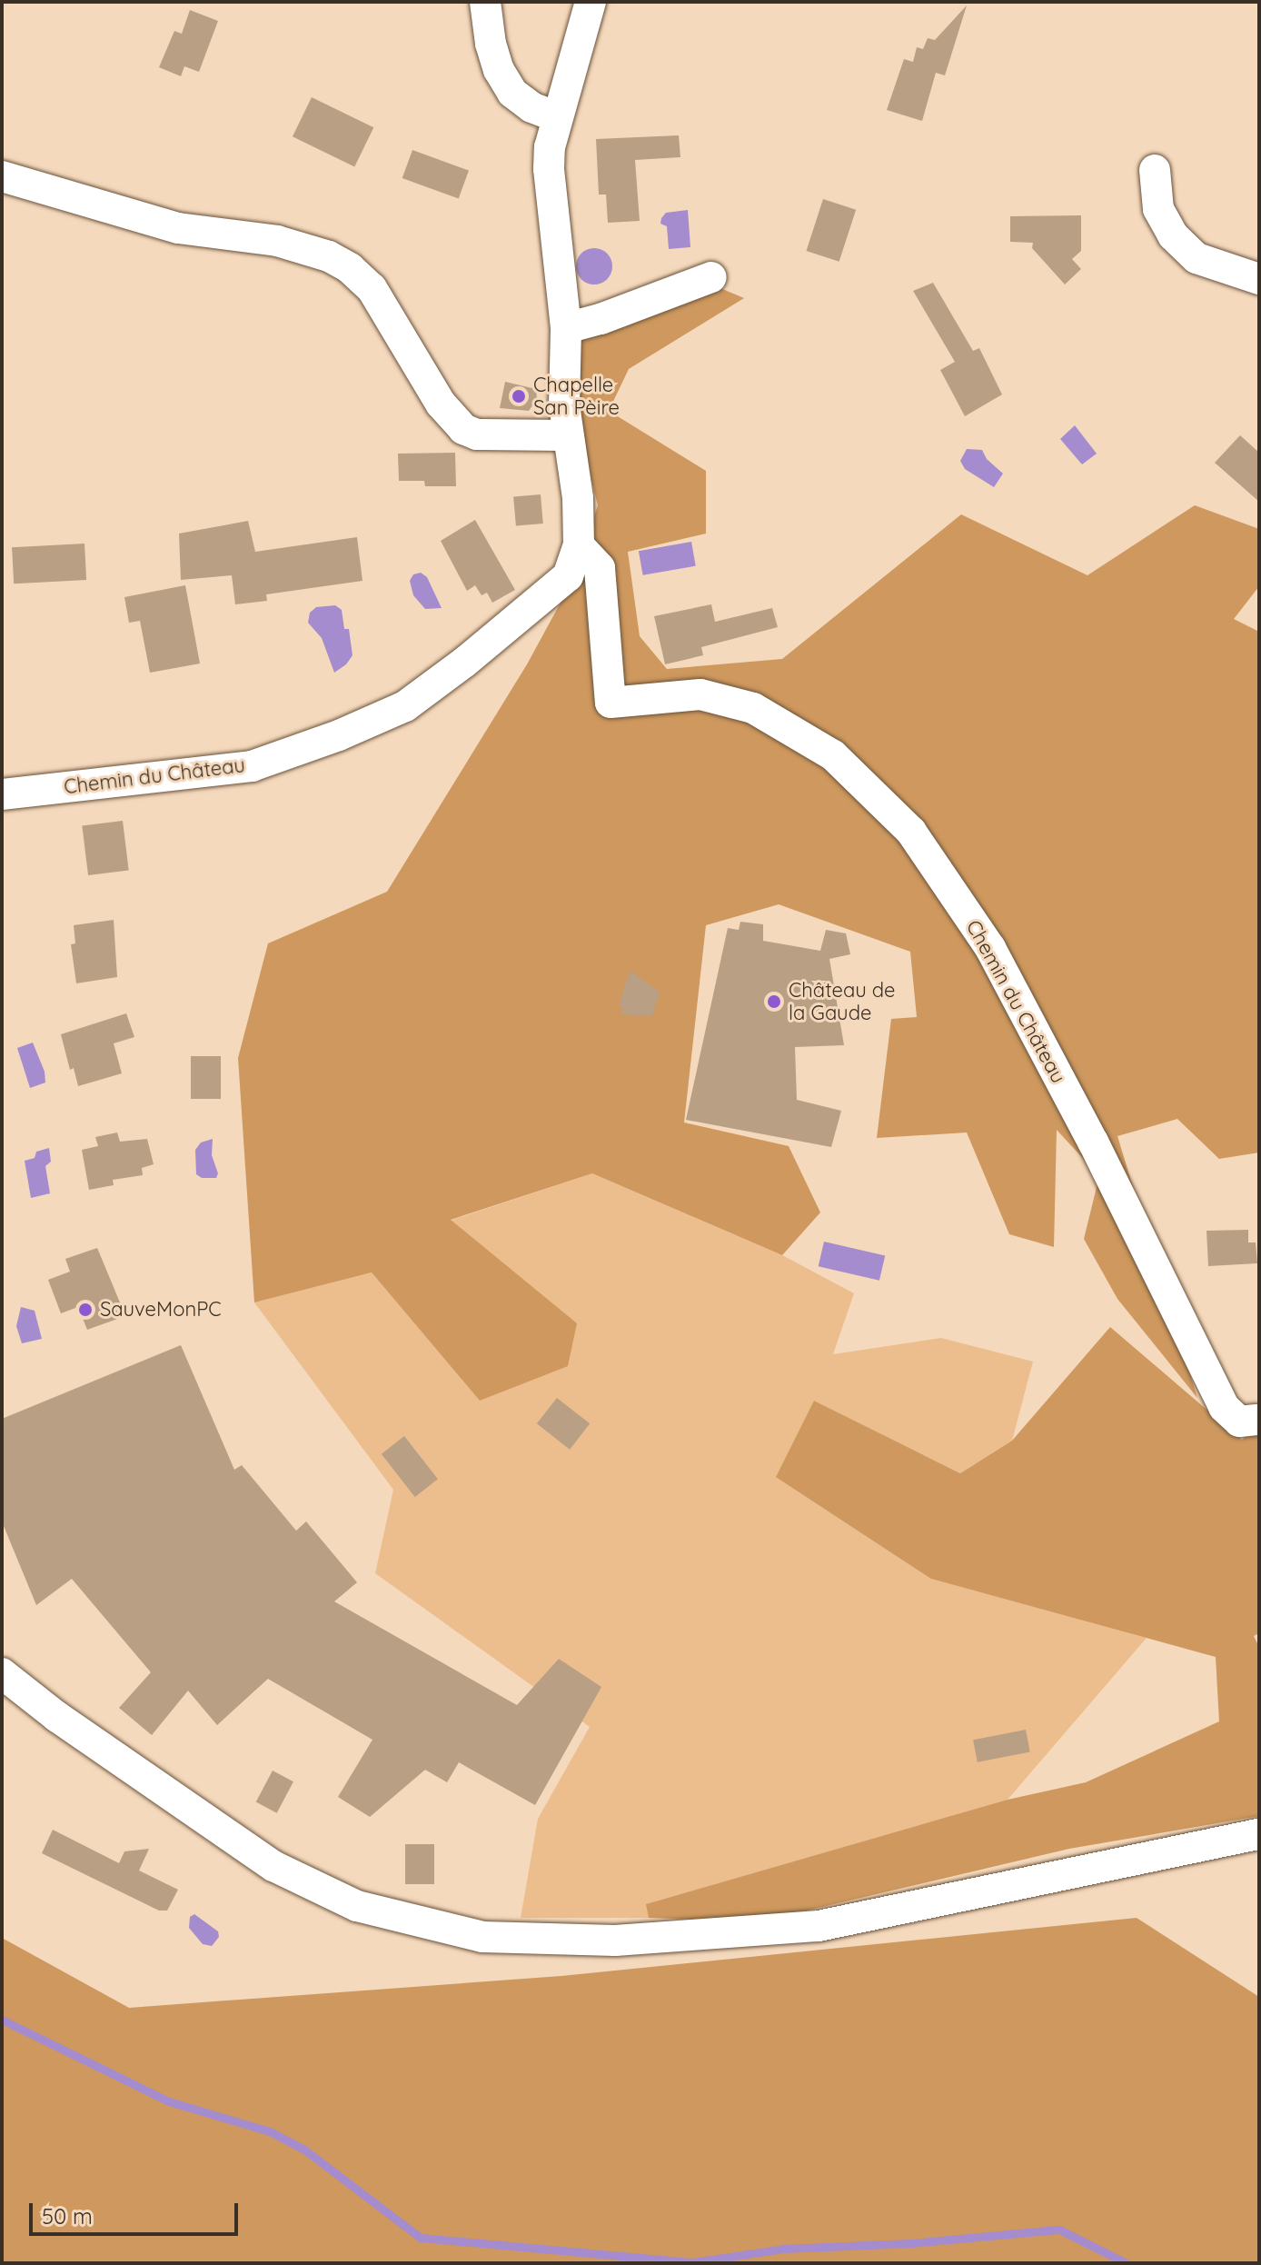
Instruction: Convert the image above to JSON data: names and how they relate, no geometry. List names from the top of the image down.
{
  "streets": {
    "street": ["Chemin du Château"]
  },
  "places": ["Chapelle San Pèire", "Château de la Gaude", "SauveMonPC"],
  "scale_bar": "50 m"
}
